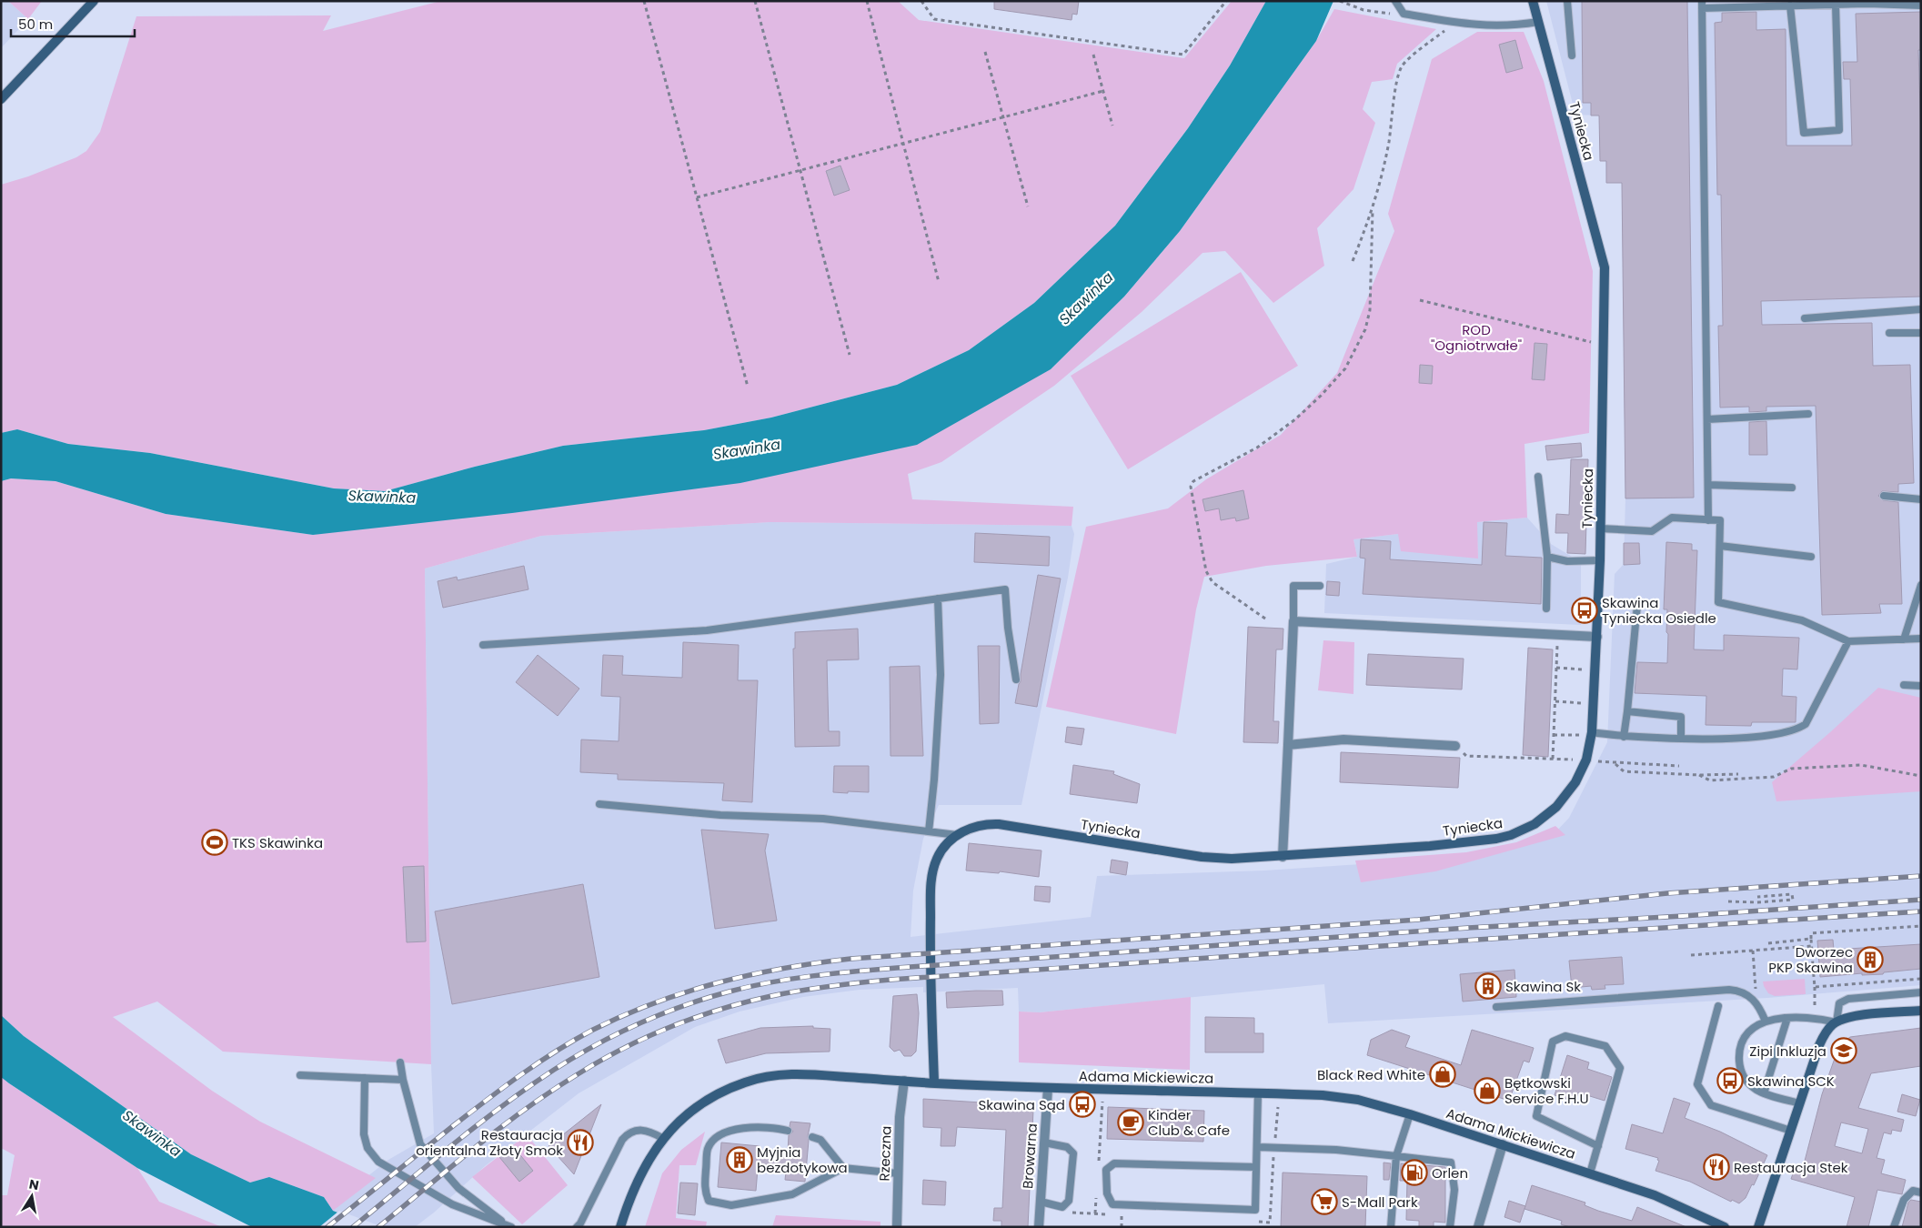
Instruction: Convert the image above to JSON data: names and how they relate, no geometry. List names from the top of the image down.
{
  "streets": {
    "street": [
      "Tyniecka",
      "Adama Mickiewicza",
      "Rzeczna",
      "Browarna"
    ]
  },
  "crossings": [
    ["Tyniecka", "Adama Mickiewicza"],
    ["Adama Mickiewicza", "Rzeczna"],
    ["Adama Mickiewicza", "Browarna"]
  ],
  "water": ["Skawinka"],
  "parks": ["ROD \"Ogniotrwałe\""],
  "places": {
    "bus stop": ["Skawina Tyniecka Osiedle", "Skawina SCK", "Skawina Sąd"],
    "sports": ["TKS Skawinka"],
    "building": ["Dworzec PKP Skawina", "Skawina Sk", "Myjnia bezdotykowa"],
    "school or university": ["Zipi Inkluzja"],
    "shop": ["Black Red White", "Bętkowski Service F.H.U"],
    "cafe": ["Kinder Club & Cafe"],
    "restaurant": ["Restauracja orientalna Złoty Smok", "Restauracja Stek"],
    "fuel station": ["Orlen"],
    "supermarket": ["S-Mall Park"]
  },
  "scale_bar": "50 m",
  "north": "top"
}
